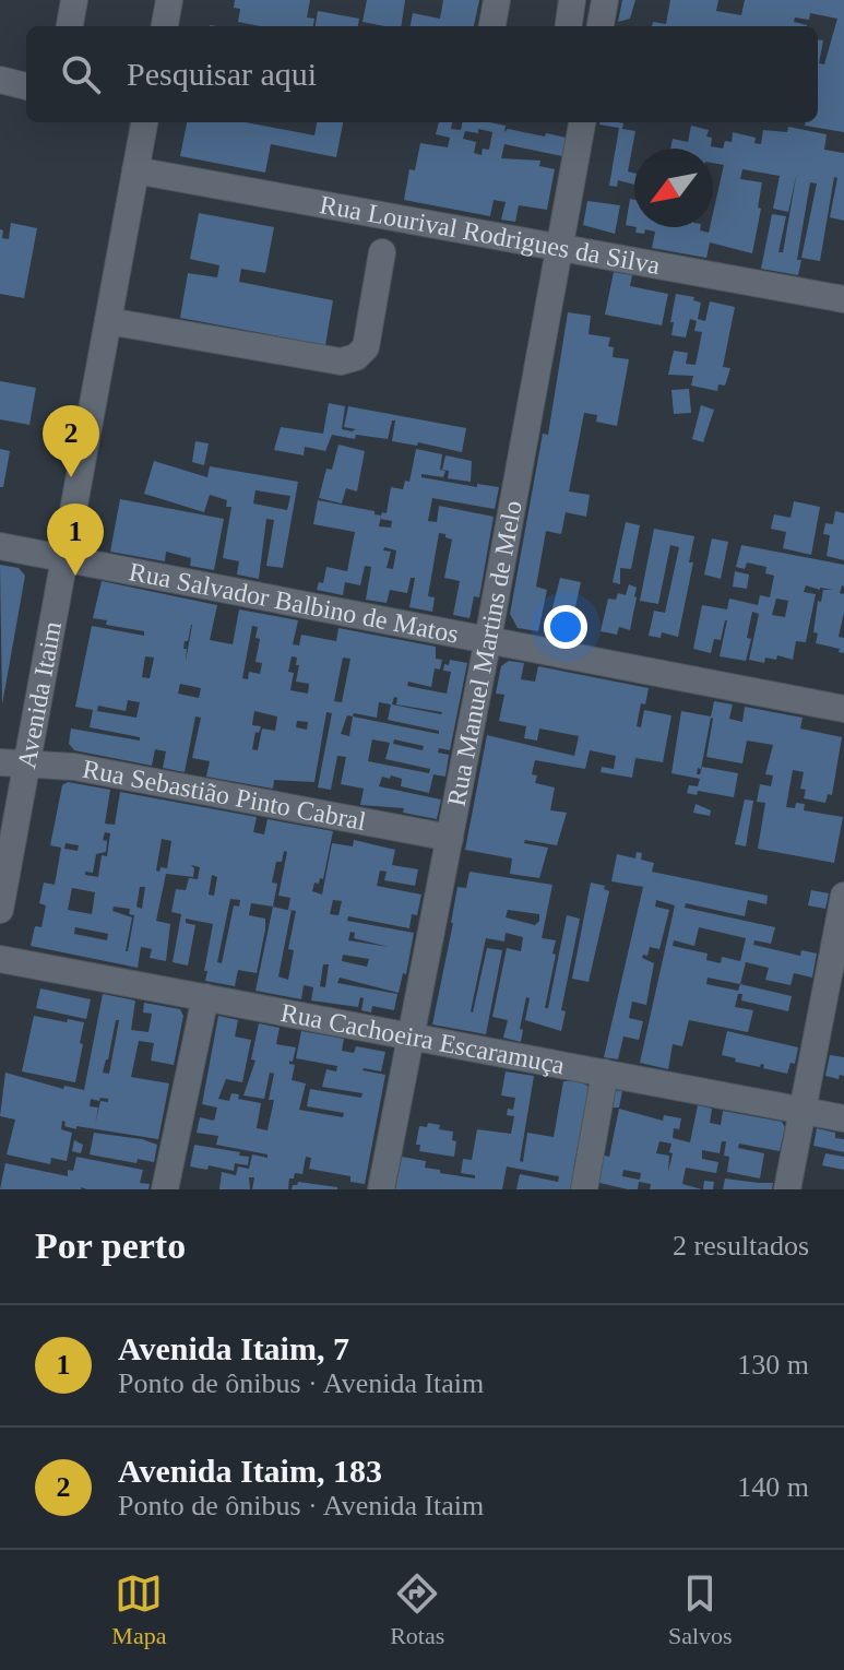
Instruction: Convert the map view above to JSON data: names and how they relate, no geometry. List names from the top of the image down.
{
  "streets": {
    "street": [
      "Rua Lourival Rodrigues da Silva",
      "Rua Salvador Balbino de Matos",
      "Rua Manuel Martins de Melo",
      "Avenida Itaim",
      "Rua Sebastião Pinto Cabral",
      "Rua Cachoeira Escaramuça"
    ]
  },
  "crossings": [
    ["Rua Lourival Rodrigues da Silva", "Rua Manuel Martins de Melo"],
    ["Rua Lourival Rodrigues da Silva", "Avenida Itaim"],
    ["Rua Salvador Balbino de Matos", "Rua Manuel Martins de Melo"],
    ["Rua Salvador Balbino de Matos", "Avenida Itaim"],
    ["Rua Manuel Martins de Melo", "Rua Sebastião Pinto Cabral"],
    ["Rua Manuel Martins de Melo", "Rua Cachoeira Escaramuça"],
    ["Avenida Itaim", "Rua Sebastião Pinto Cabral"]
  ],
  "north": "bottom left",
  "page": {
    "search": "Pesquisar aqui",
    "pins": ["2", "1"],
    "heading": ["Por perto", "2 resultados"],
    "list": [
      {
        "mark": "1",
        "name": "Avenida Itaim, 7",
        "note": "Ponto de ônibus · Avenida Itaim",
        "value": "130 m"
      },
      {
        "mark": "2",
        "name": "Avenida Itaim, 183",
        "note": "Ponto de ônibus · Avenida Itaim",
        "value": "140 m"
      }
    ],
    "nav": ["Mapa", "Rotas", "Salvos"]
  }
}
